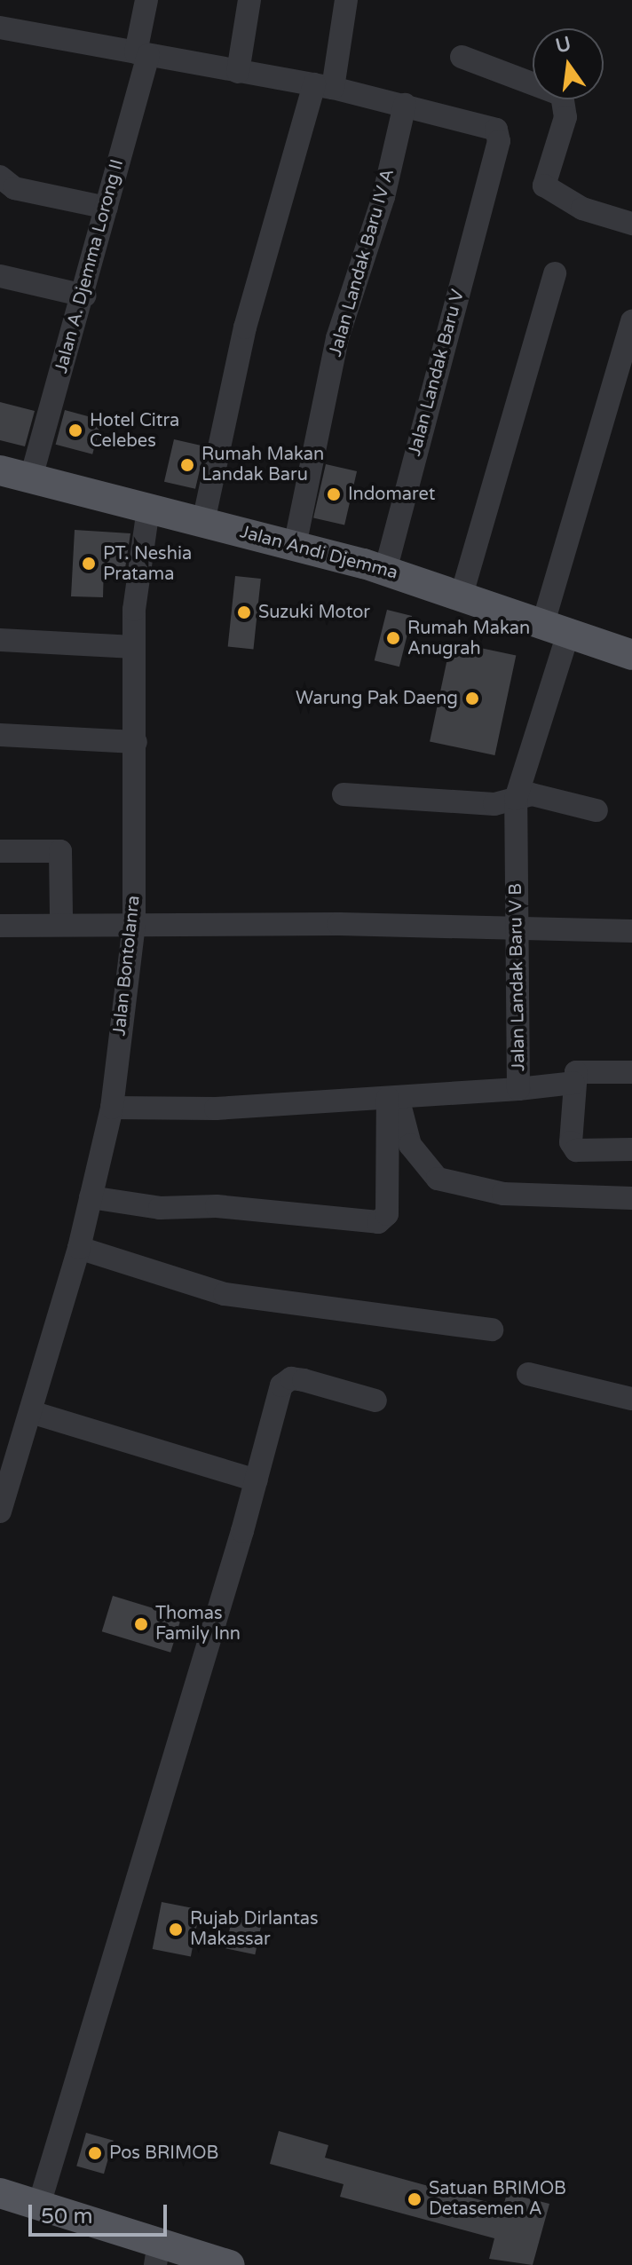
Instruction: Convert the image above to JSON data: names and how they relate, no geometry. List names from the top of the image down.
{
  "streets": {
    "main road": ["Jalan Andi Djemma"],
    "street": [
      "Jalan Landak Baru IV A",
      "Jalan A. Djemma Lorong II",
      "Jalan Landak Baru V",
      "Jalan Bontolanra",
      "Jalan Landak Baru V B"
    ]
  },
  "crossings": [
    ["Jalan Landak Baru IV A", "Jalan Landak Baru V"],
    ["Jalan Landak Baru IV A", "Jalan Andi Djemma"],
    ["Jalan A. Djemma Lorong II", "Jalan Andi Djemma"],
    ["Jalan Landak Baru V", "Jalan Andi Djemma"],
    ["Jalan Andi Djemma", "Jalan Bontolanra"],
    ["Jalan Andi Djemma", "Jalan Landak Baru V B"],
    ["Jalan Bontolanra", "Jalan Landak Baru V B"]
  ],
  "places": [
    "Hotel Citra Celebes",
    "Rumah Makan Landak Baru",
    "Indomaret",
    "PT. Neshia Pratama",
    "Suzuki Motor",
    "Rumah Makan Anugrah",
    "Warung Pak Daeng",
    "Thomas Family Inn",
    "Rujab Dirlantas Makassar",
    "Pos BRIMOB",
    "Satuan BRIMOB Detasemen A"
  ],
  "scale_bar": "50 m",
  "north": "top"
}
